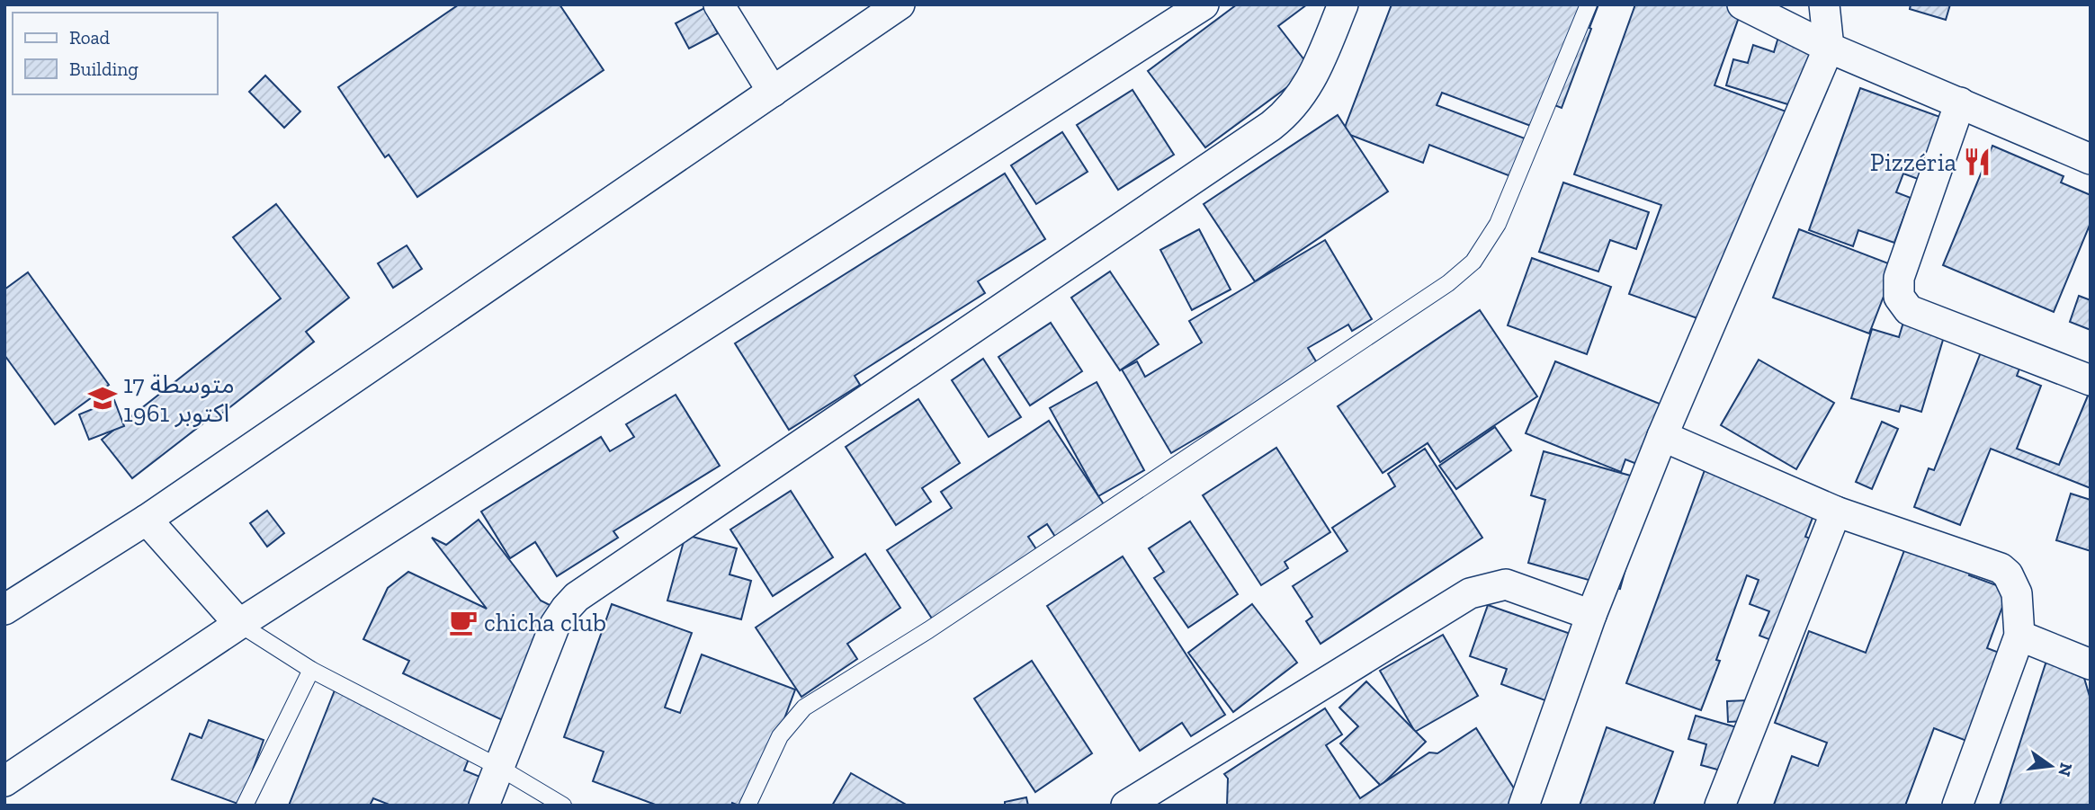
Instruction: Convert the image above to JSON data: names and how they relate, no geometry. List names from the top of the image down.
{
  "places": {
    "restaurant": ["Pizzéria"],
    "school or university": ["متوسطة 17 اكتوبر 1961"],
    "cafe": ["chicha club"]
  },
  "legend": ["Road", "Building"],
  "north": "right"
}
